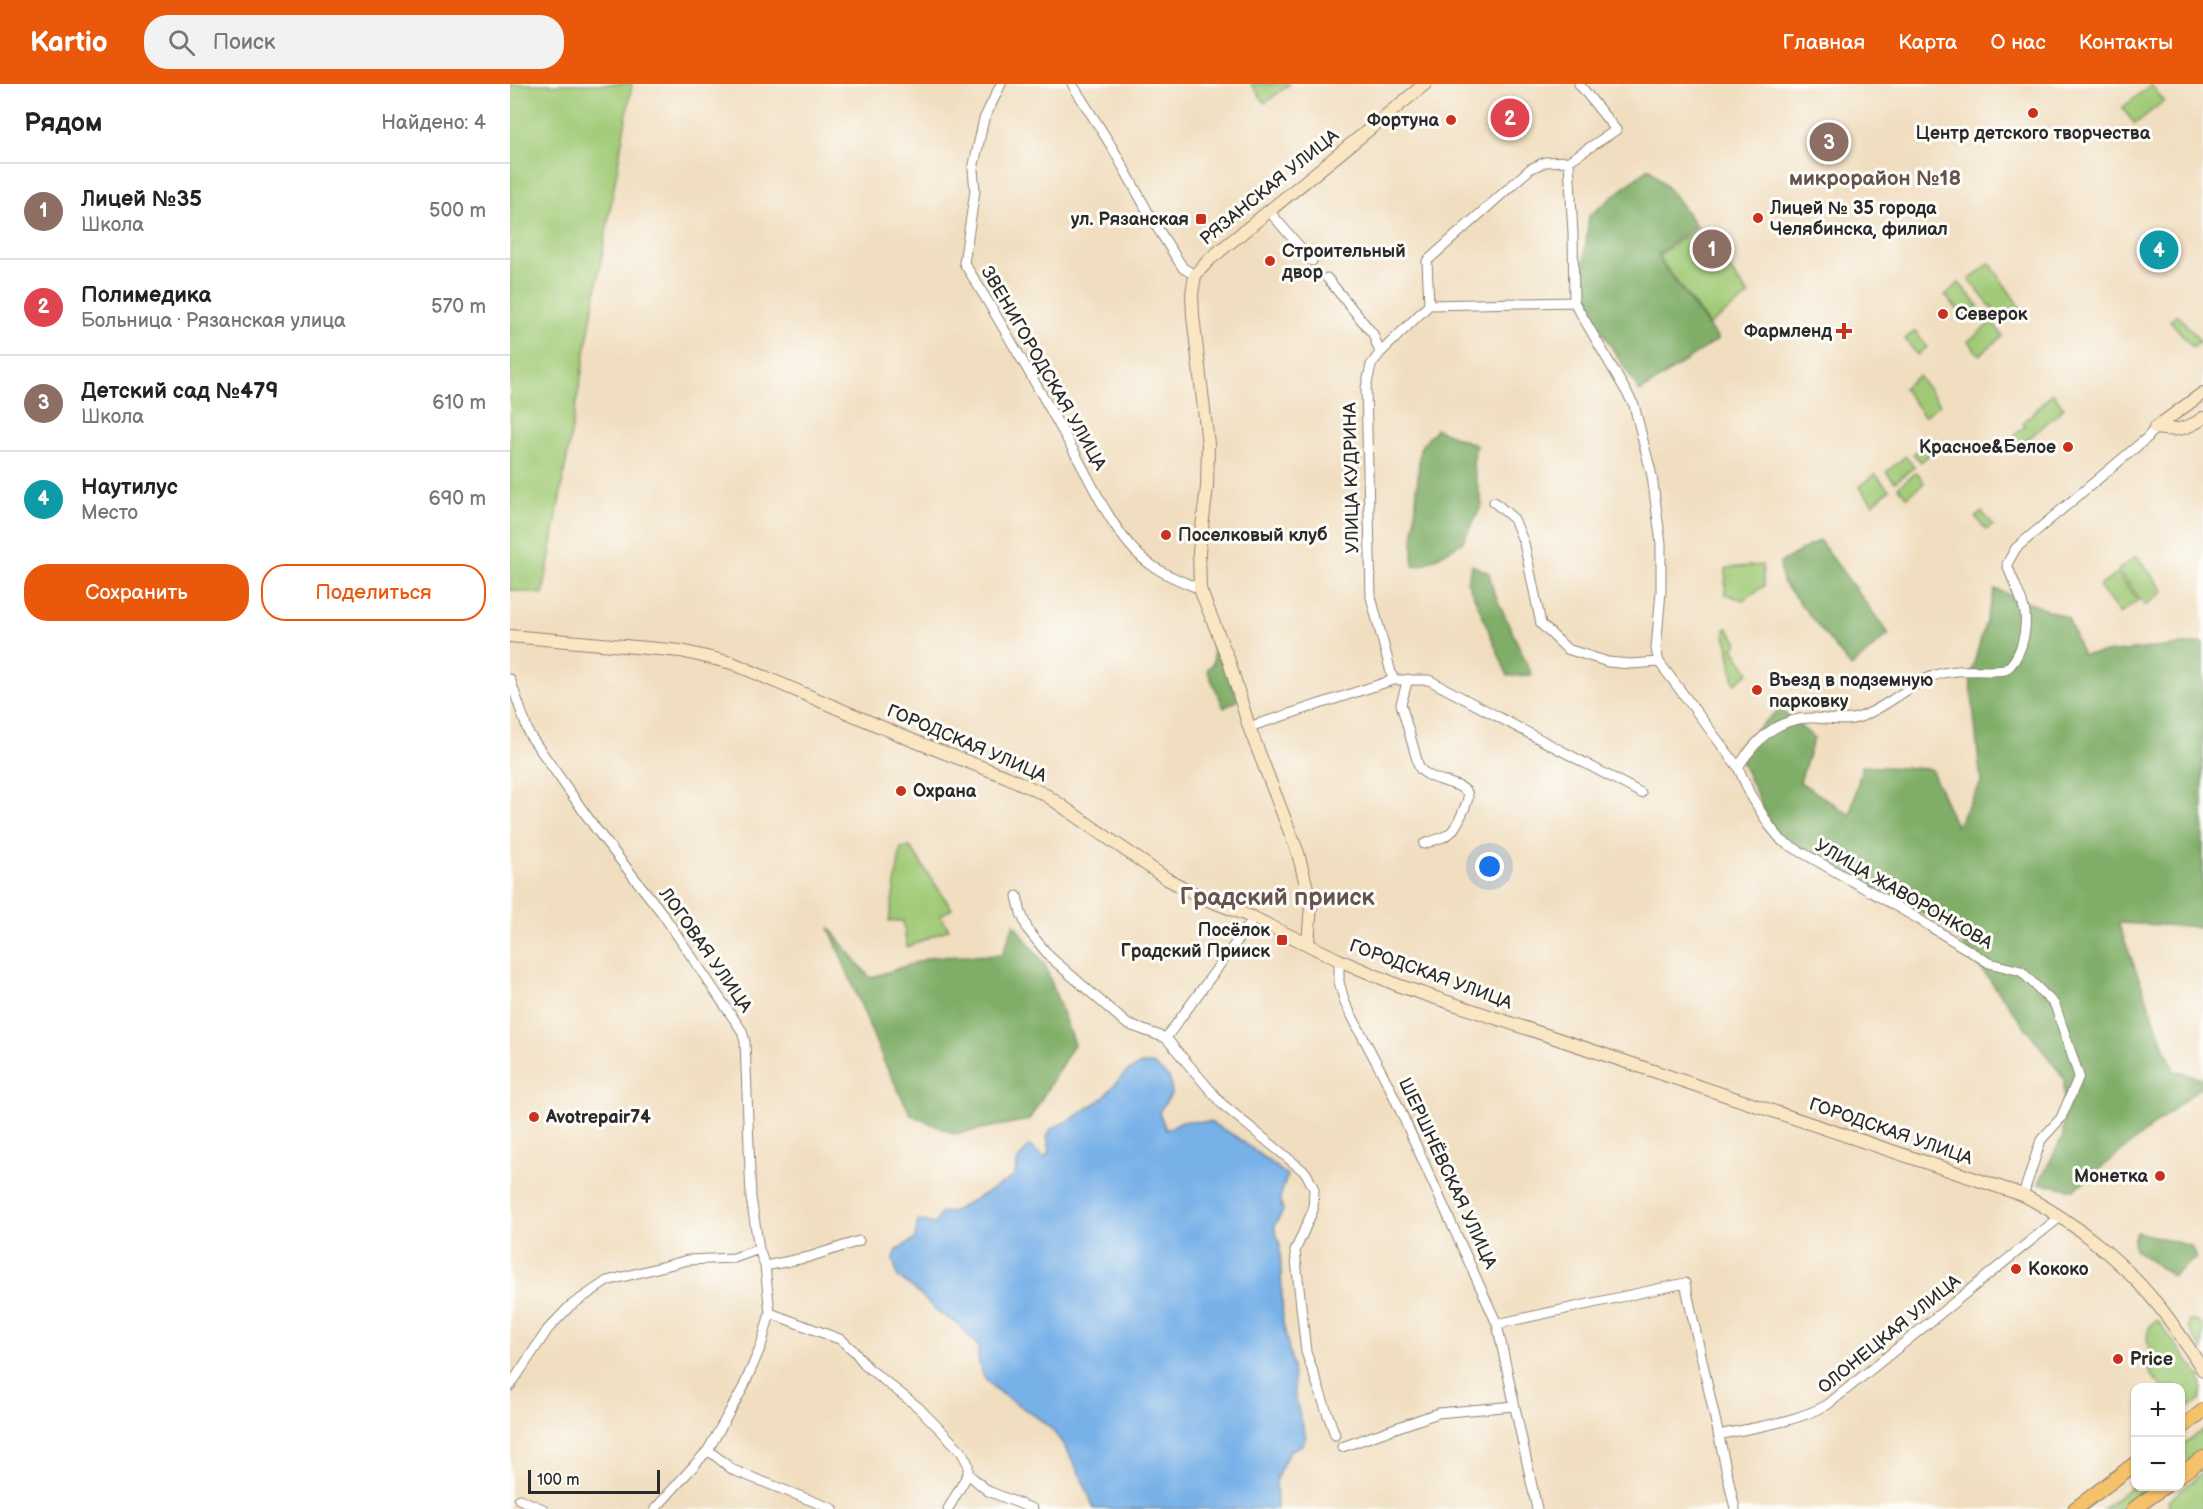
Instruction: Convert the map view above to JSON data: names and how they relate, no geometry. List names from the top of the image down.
{
  "streets": {
    "street": [
      "РЯЗАНСКАЯ УЛИЦА",
      "ЗВЕНИГОРОДСКАЯ УЛИЦА",
      "УЛИЦА КУДРИНА",
      "ГОРОДСКАЯ УЛИЦА",
      "УЛИЦА ЖАВОРОНКОВА",
      "ЛОГОВАЯ УЛИЦА",
      "ШЕРШНЁВСКАЯ УЛИЦА",
      "ОЛОНЕЦКАЯ УЛИЦА"
    ]
  },
  "crossings": [
    ["ГОРОДСКАЯ УЛИЦА", "УЛИЦА ЖАВОРОНКОВА"],
    ["ГОРОДСКАЯ УЛИЦА", "ШЕРШНЁВСКАЯ УЛИЦА"],
    ["ГОРОДСКАЯ УЛИЦА", "ОЛОНЕЦКАЯ УЛИЦА"]
  ],
  "districts": ["микрорайон №18", "Градский прииск"],
  "places": {
    "other": [
      "Центр детского творчества",
      "Фортуна",
      "Лицей № 35 города Челябинска, филиал",
      "Строительный двор",
      "Северок",
      "Красное&Белое",
      "Поселковый клуб",
      "Въезд в подземную парковку",
      "Охрана",
      "Avotrepair74",
      "Монетка",
      "Кококо",
      "Price"
    ],
    "transit": ["ул. Рязанская", "Посёлок Градский Прииск"],
    "health": ["Фармленд"]
  },
  "scale_bar": "100 m",
  "page": {
    "header": "Kartio",
    "search": "Поиск",
    "nav": [
      "Главная",
      "Карта",
      "О нас",
      "Контакты"
    ],
    "heading": ["Рядом", "Найдено: 4"],
    "pins": [
      "2",
      "3",
      "1",
      "4"
    ],
    "list": [
      {
        "mark": "1",
        "name": "Лицей №35",
        "note": "Школа",
        "value": "500 m"
      },
      {
        "mark": "2",
        "name": "Полимедика",
        "note": "Больница · Рязанская улица",
        "value": "570 m"
      },
      {
        "mark": "3",
        "name": "Детский сад №479",
        "note": "Школа",
        "value": "610 m"
      },
      {
        "mark": "4",
        "name": "Наутилус",
        "note": "Место",
        "value": "690 m"
      }
    ],
    "buttons": ["Сохранить", "Поделиться"],
    "map_buttons": ["+", "−"],
    "scale": "100 m"
  }
}
